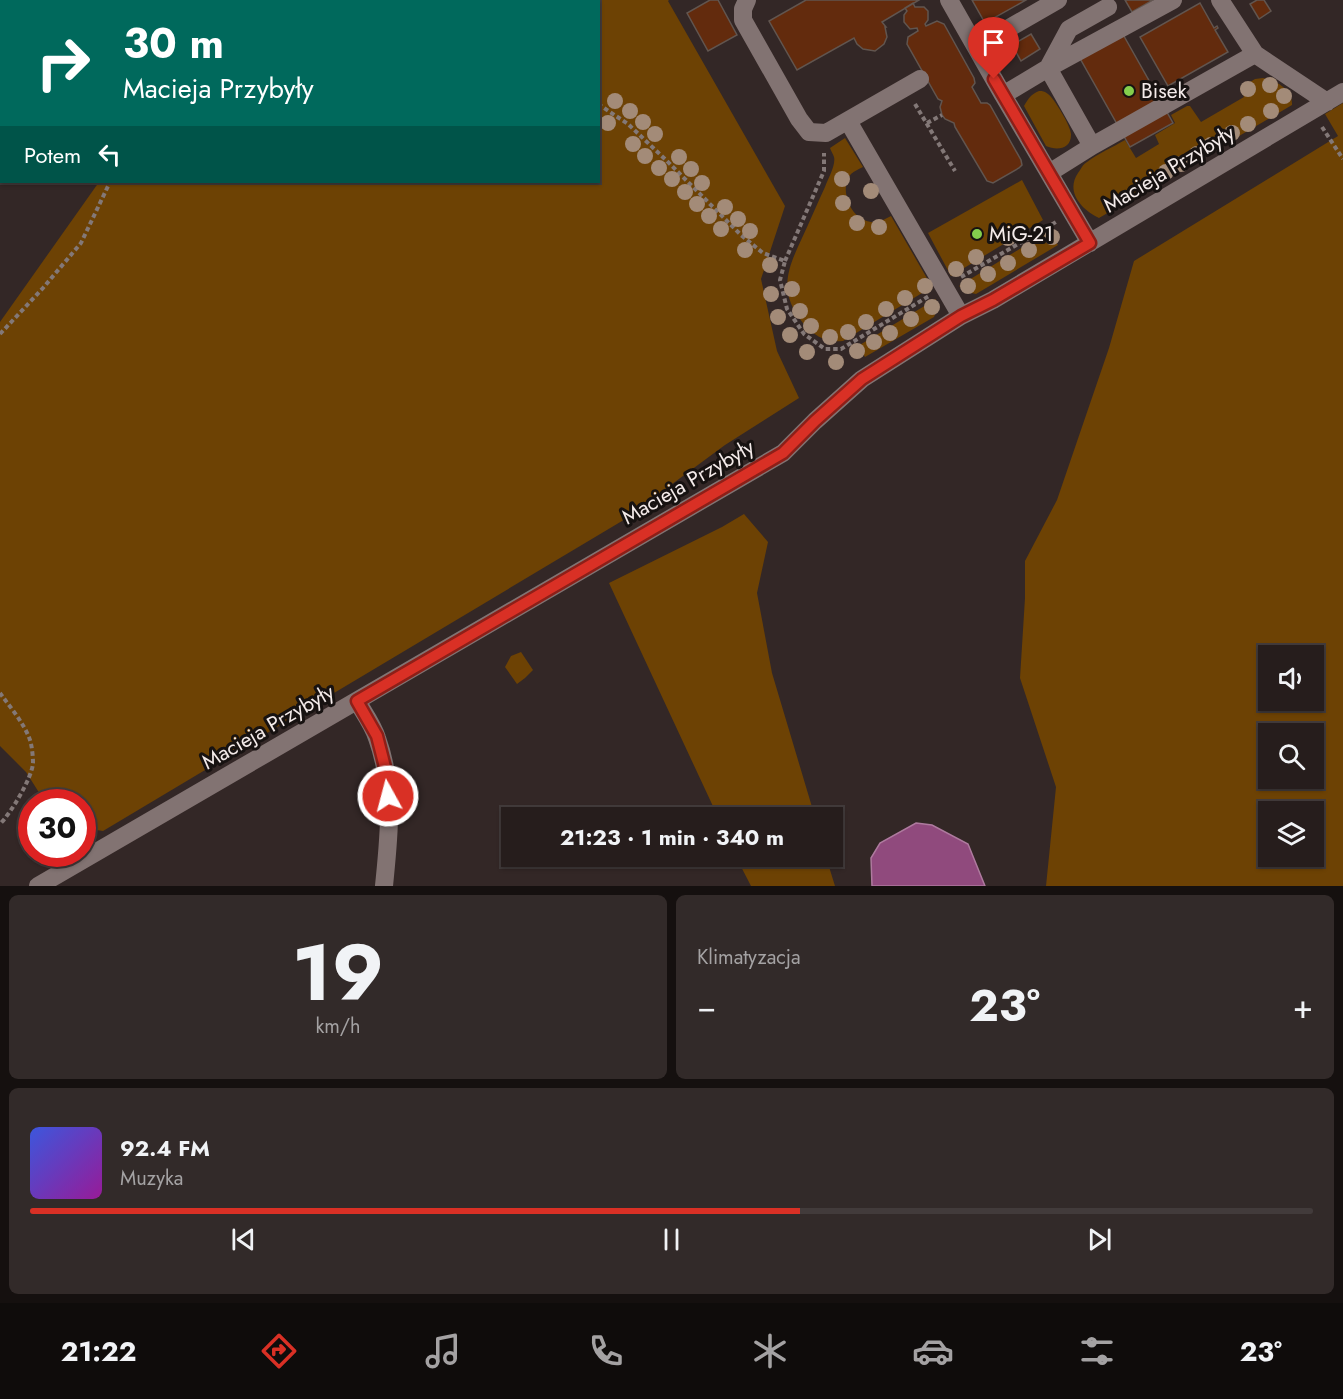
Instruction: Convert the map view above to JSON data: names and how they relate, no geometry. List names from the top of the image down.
{
  "streets": {
    "street": ["Macieja Przybyły"]
  },
  "places": ["Bisek", "MiG-21"],
  "page": {
    "turn": ["30 m", "Macieja Przybyły"],
    "then": "Potem",
    "limit": "30",
    "trip": "21:23 · 1 min · 340 m",
    "tile": [
      ["19", "km/h"],
      "Klimatyzacja"
    ],
    "heat": ["−", "23°", "+"],
    "song": ["92.4 FM", "Muzyka"],
    "tabs": ["21:22", "23°"]
  }
}
